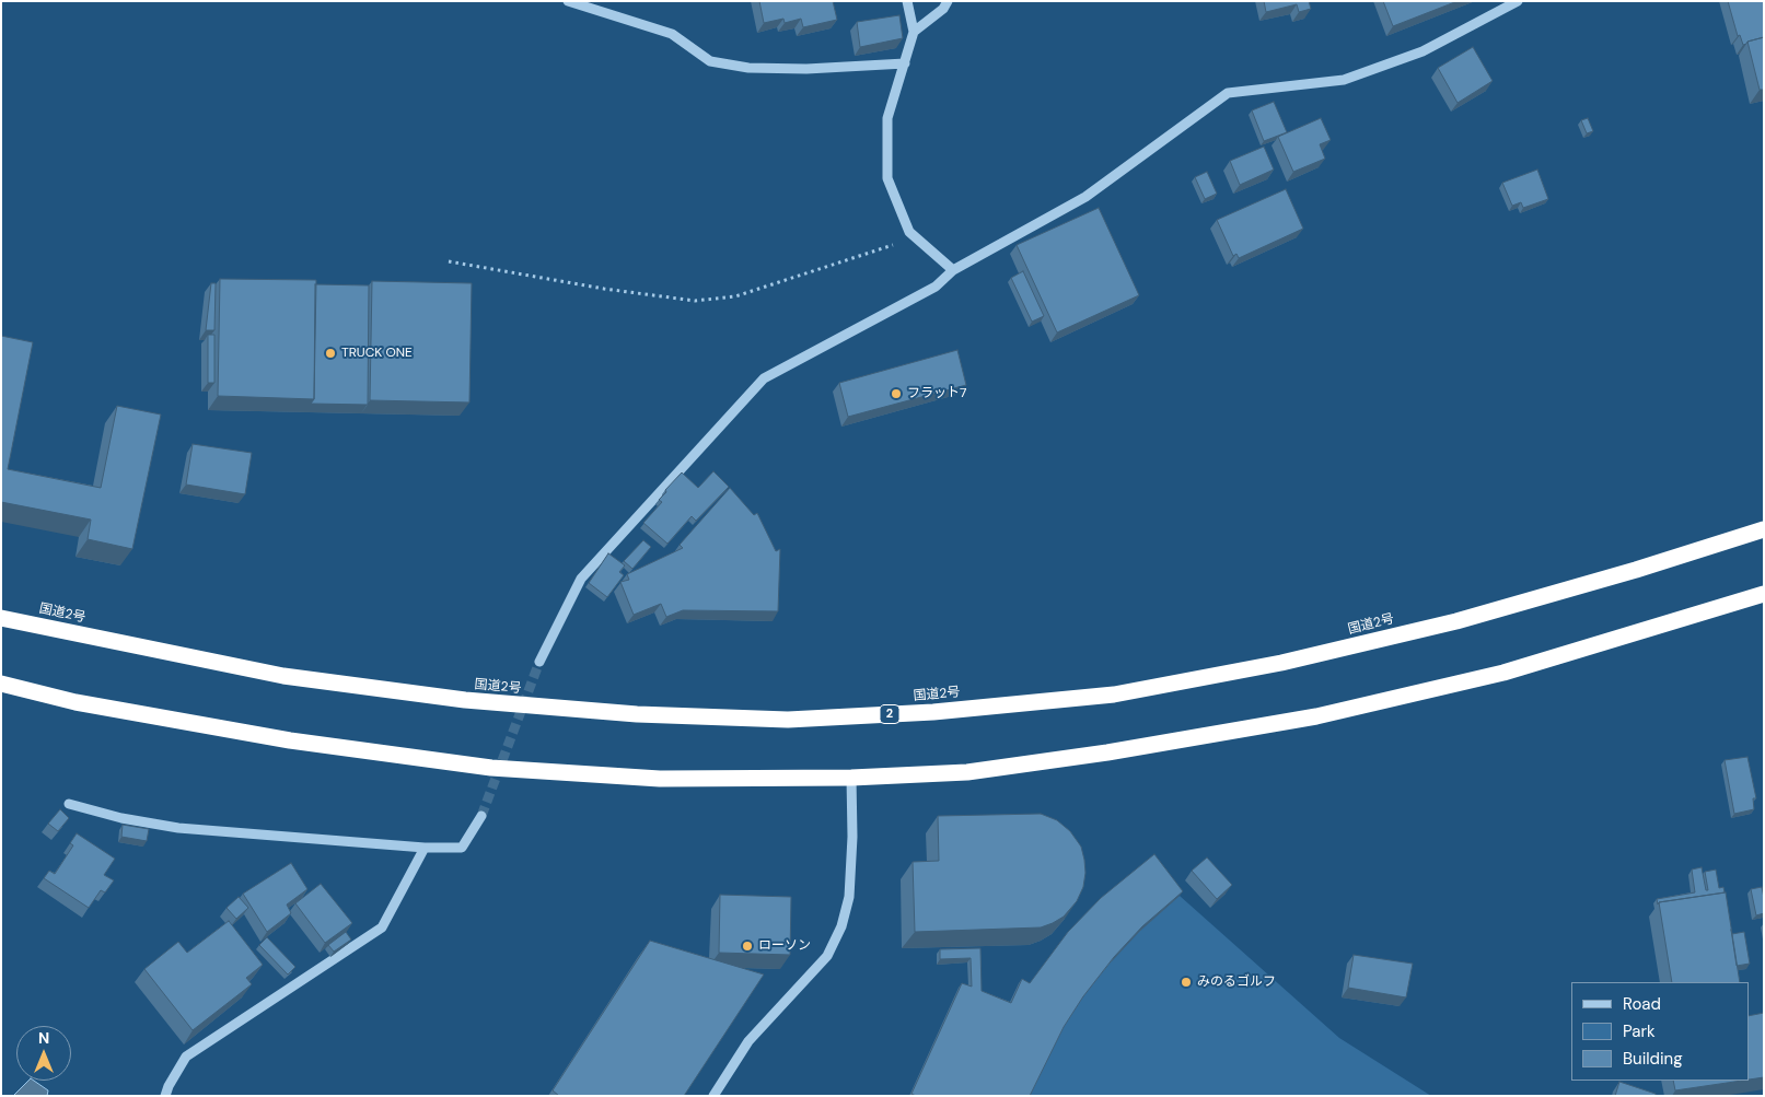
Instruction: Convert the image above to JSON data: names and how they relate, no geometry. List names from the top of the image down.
{
  "streets": {
    "highway": ["国道2号", "2"]
  },
  "places": [
    "TRUCK ONE",
    "フラット7",
    "ローソン",
    "みのるゴルフ"
  ],
  "legend": ["Road", "Park", "Building"],
  "north": "top"
}
